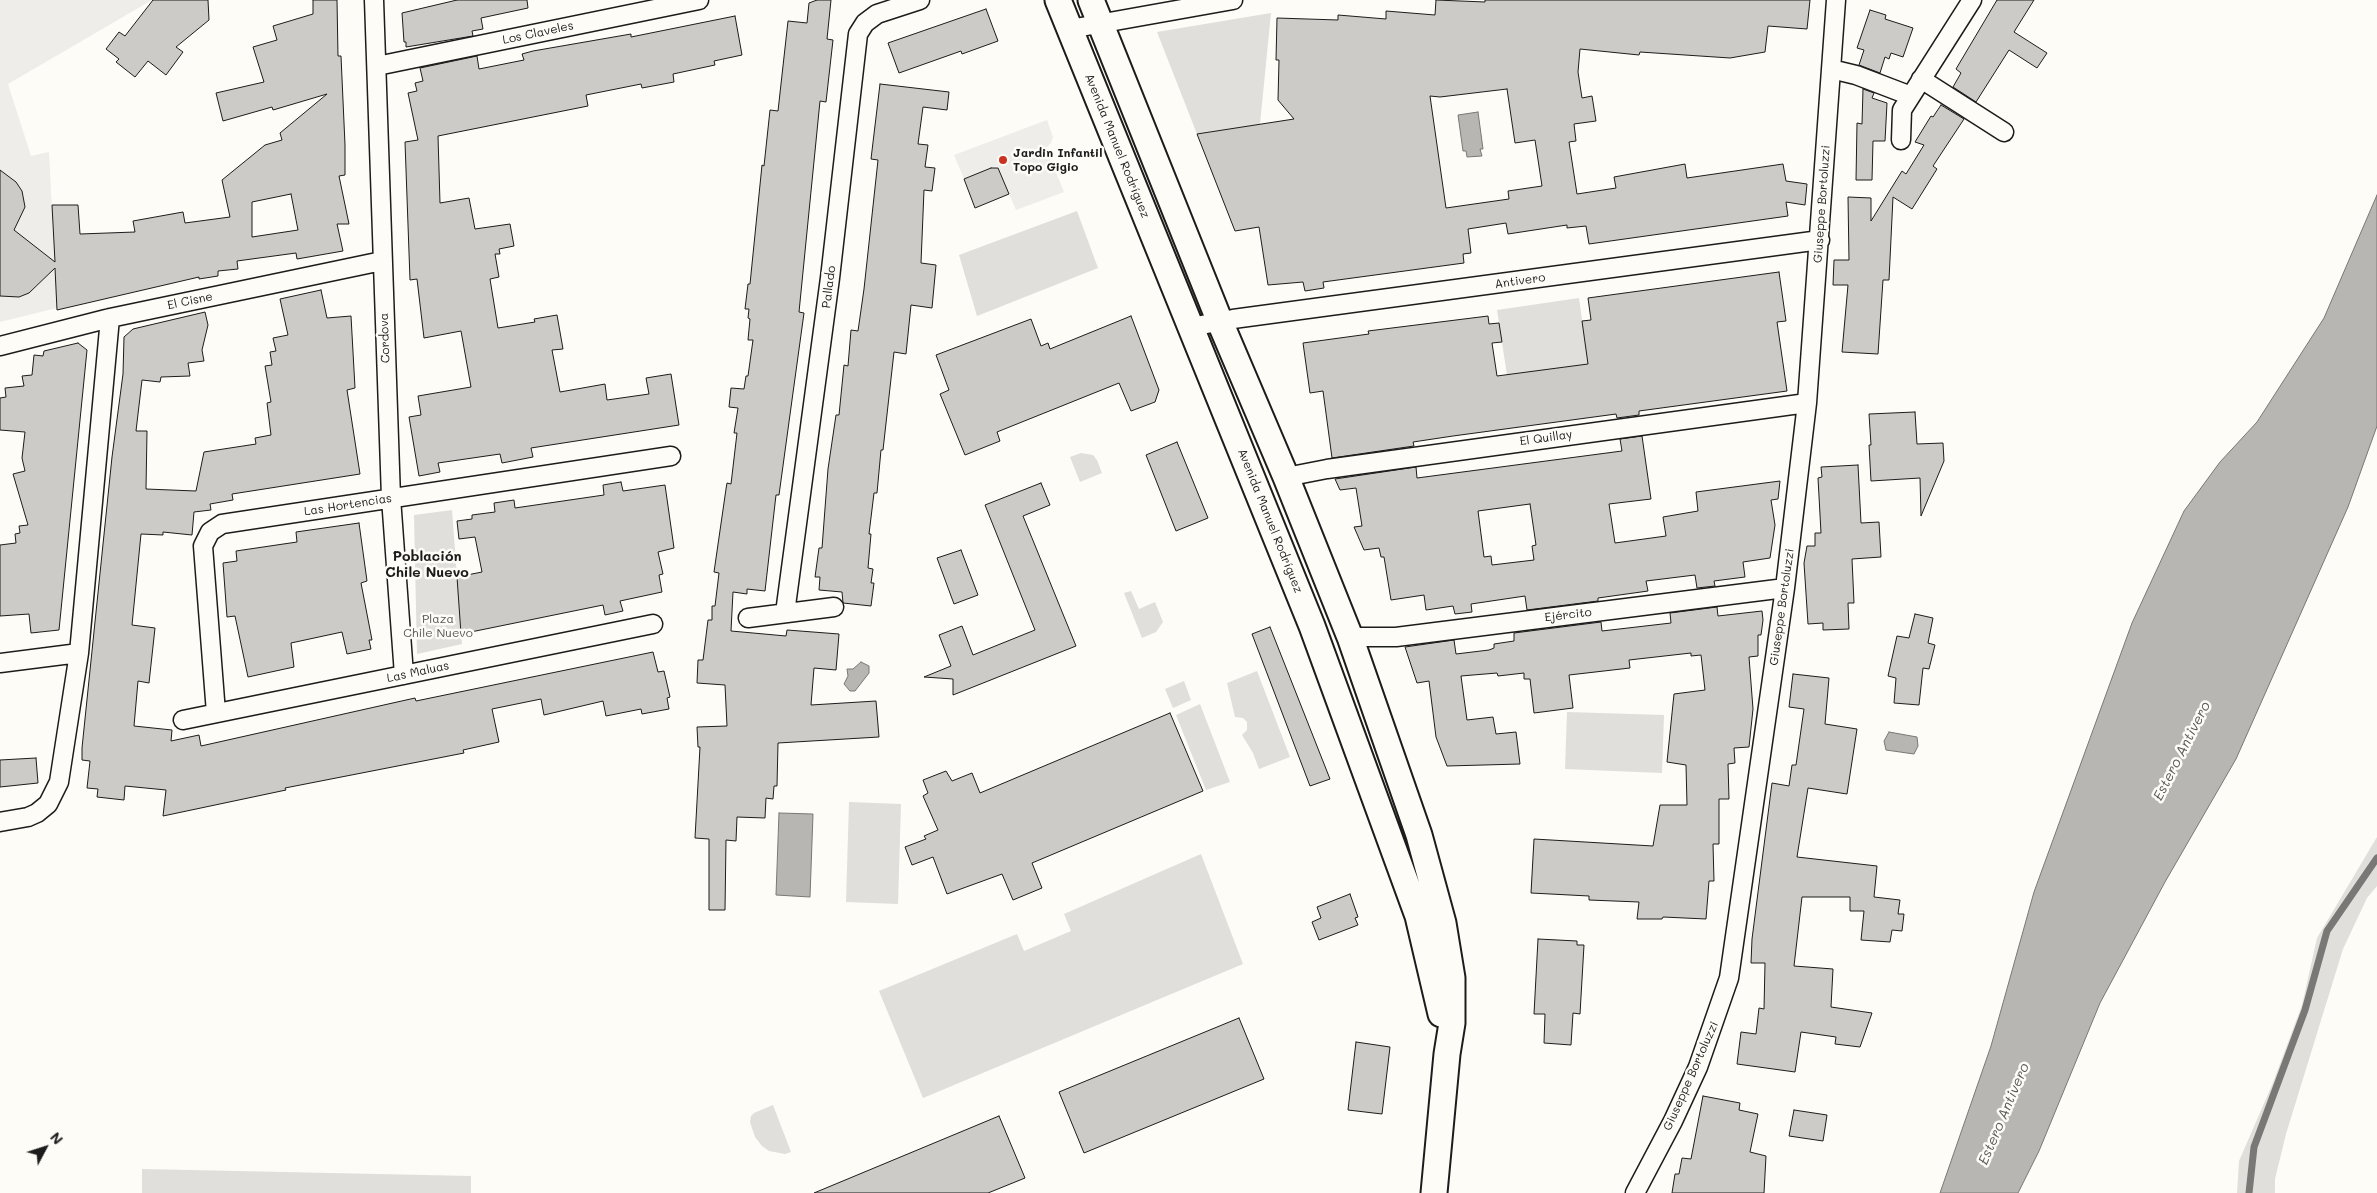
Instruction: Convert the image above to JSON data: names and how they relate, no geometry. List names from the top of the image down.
{
  "streets": {
    "main road": ["Avenida Manuel Rodríguez"],
    "street": [
      "Los Claveles",
      "Giuseppe Bortoluzzi",
      "Antivero",
      "Pallado",
      "El Cisne",
      "Cordova",
      "El Quillay",
      "Las Hortencias",
      "Ejército",
      "Las Maluas"
    ]
  },
  "crossings": [
    ["Los Claveles", "Cordova"],
    ["Avenida Manuel Rodríguez", "Antivero"],
    ["Avenida Manuel Rodríguez", "El Quillay"],
    ["Avenida Manuel Rodríguez", "Ejército"],
    ["Giuseppe Bortoluzzi", "Antivero"],
    ["Giuseppe Bortoluzzi", "El Quillay"],
    ["Giuseppe Bortoluzzi", "Ejército"],
    ["El Cisne", "Cordova"],
    ["Cordova", "Las Hortencias"],
    ["Cordova", "Las Maluas"],
    ["Las Hortencias", "Las Maluas"]
  ],
  "districts": ["Población Chile Nuevo"],
  "water": ["Estero Antivero"],
  "parks": ["Plaza Chile Nuevo"],
  "places": ["Jardin Infantil Topo Gigio"],
  "north": "top right"
}
